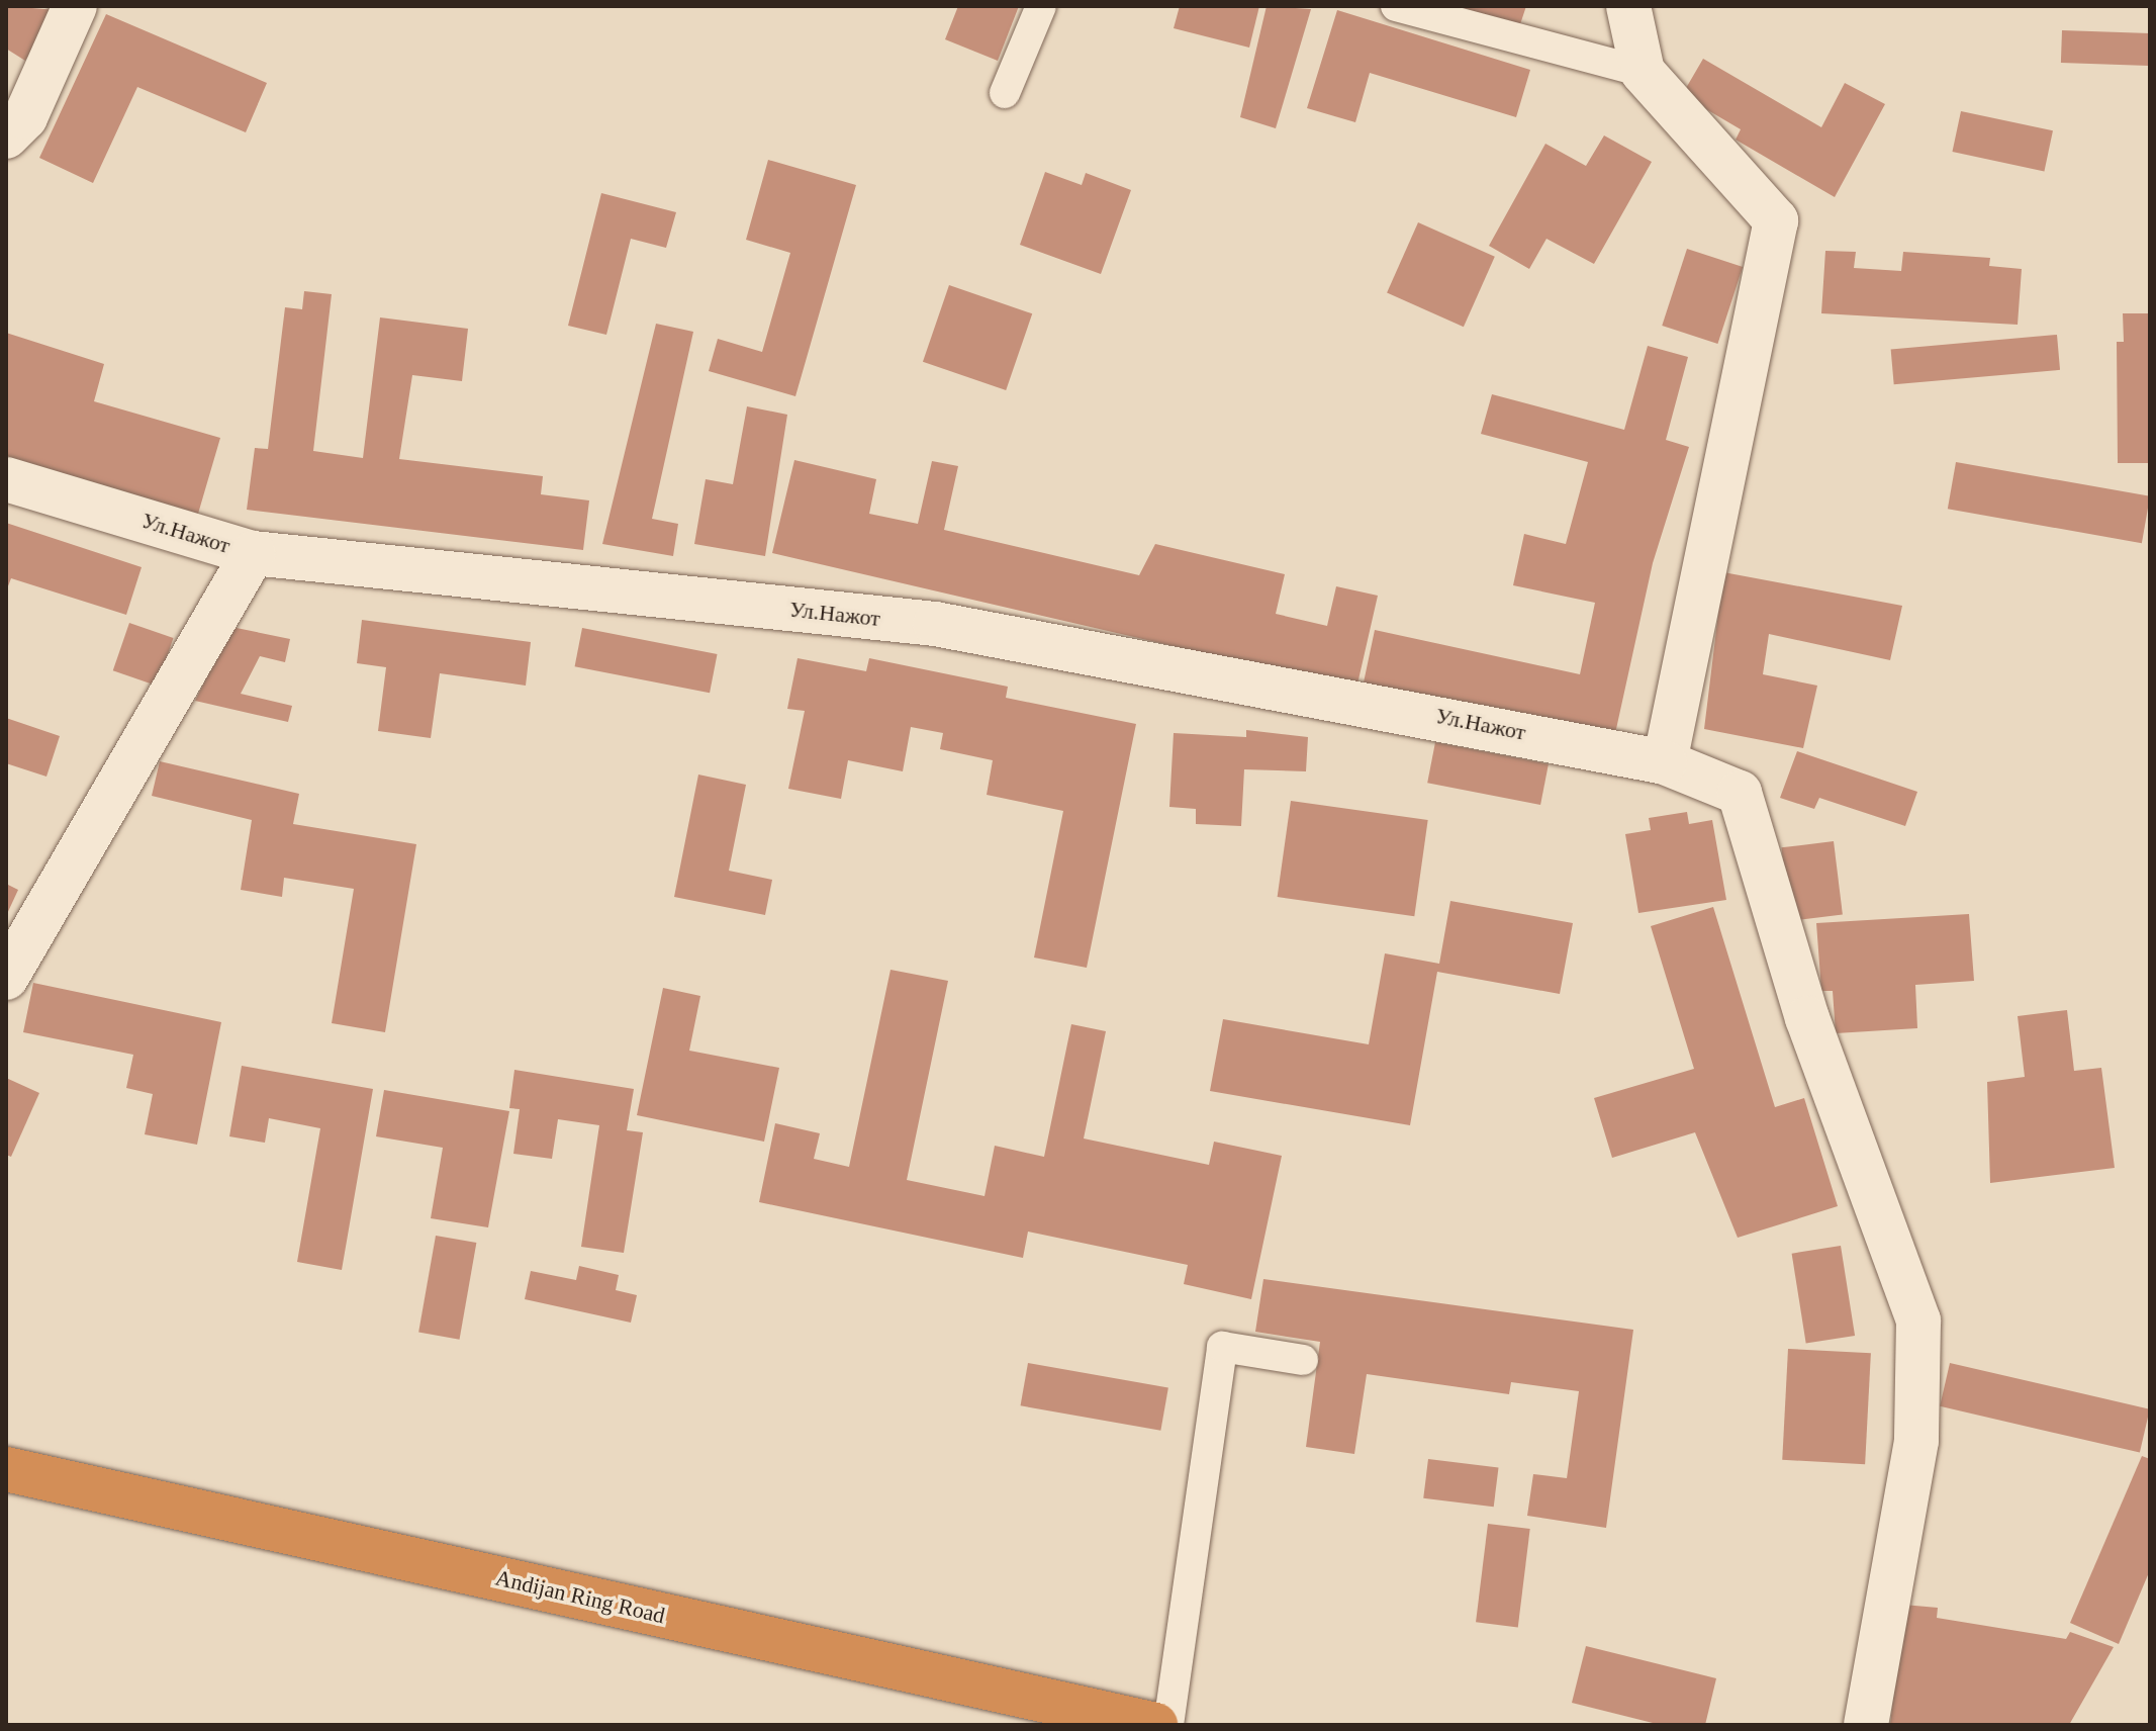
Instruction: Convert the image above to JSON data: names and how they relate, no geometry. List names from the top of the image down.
{
  "streets": {
    "highway": ["Andijan Ring Road"],
    "street": ["Ул.Нажот"]
  }
}
